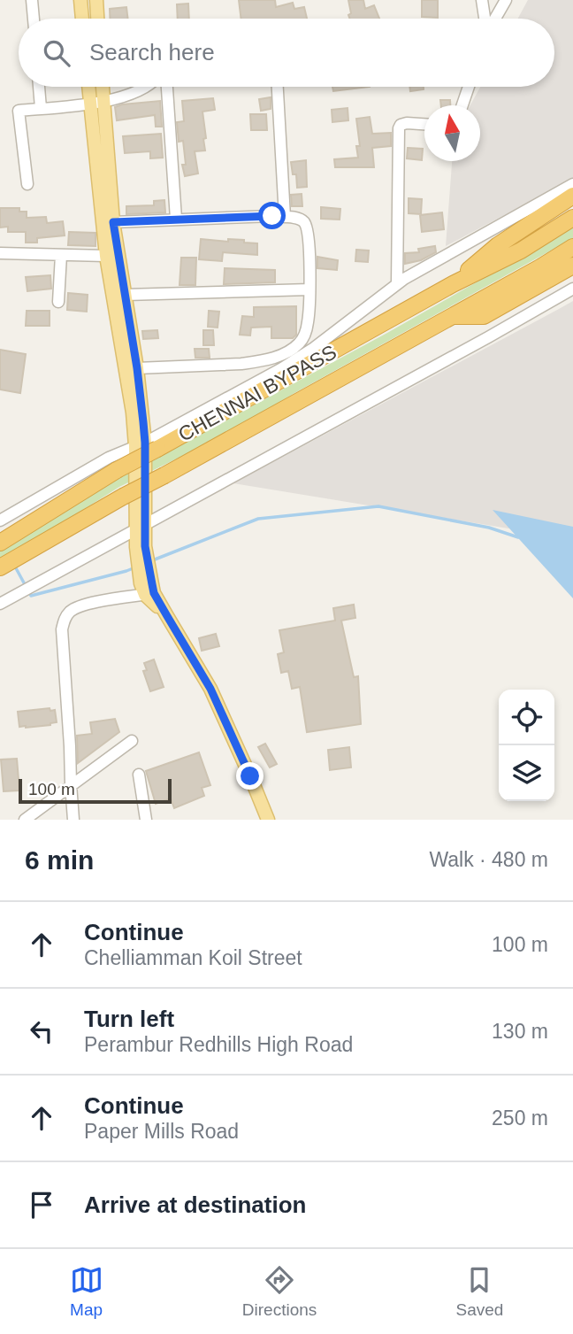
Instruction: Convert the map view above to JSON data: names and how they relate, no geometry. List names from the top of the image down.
{
  "streets": {
    "highway": ["CHENNAI BYPASS"]
  },
  "scale_bar": "100 m",
  "north": "top",
  "page": {
    "search": "Search here",
    "scale": "100 m",
    "heading": ["6 min", "Walk · 480 m"],
    "list": [
      ["Continue", "Chelliamman Koil Street", "100 m"],
      ["Turn left", "Perambur Redhills High Road", "130 m"],
      ["Continue", "Paper Mills Road", "250 m"],
      "Arrive at destination"
    ],
    "nav": ["Map", "Directions", "Saved"]
  }
}
